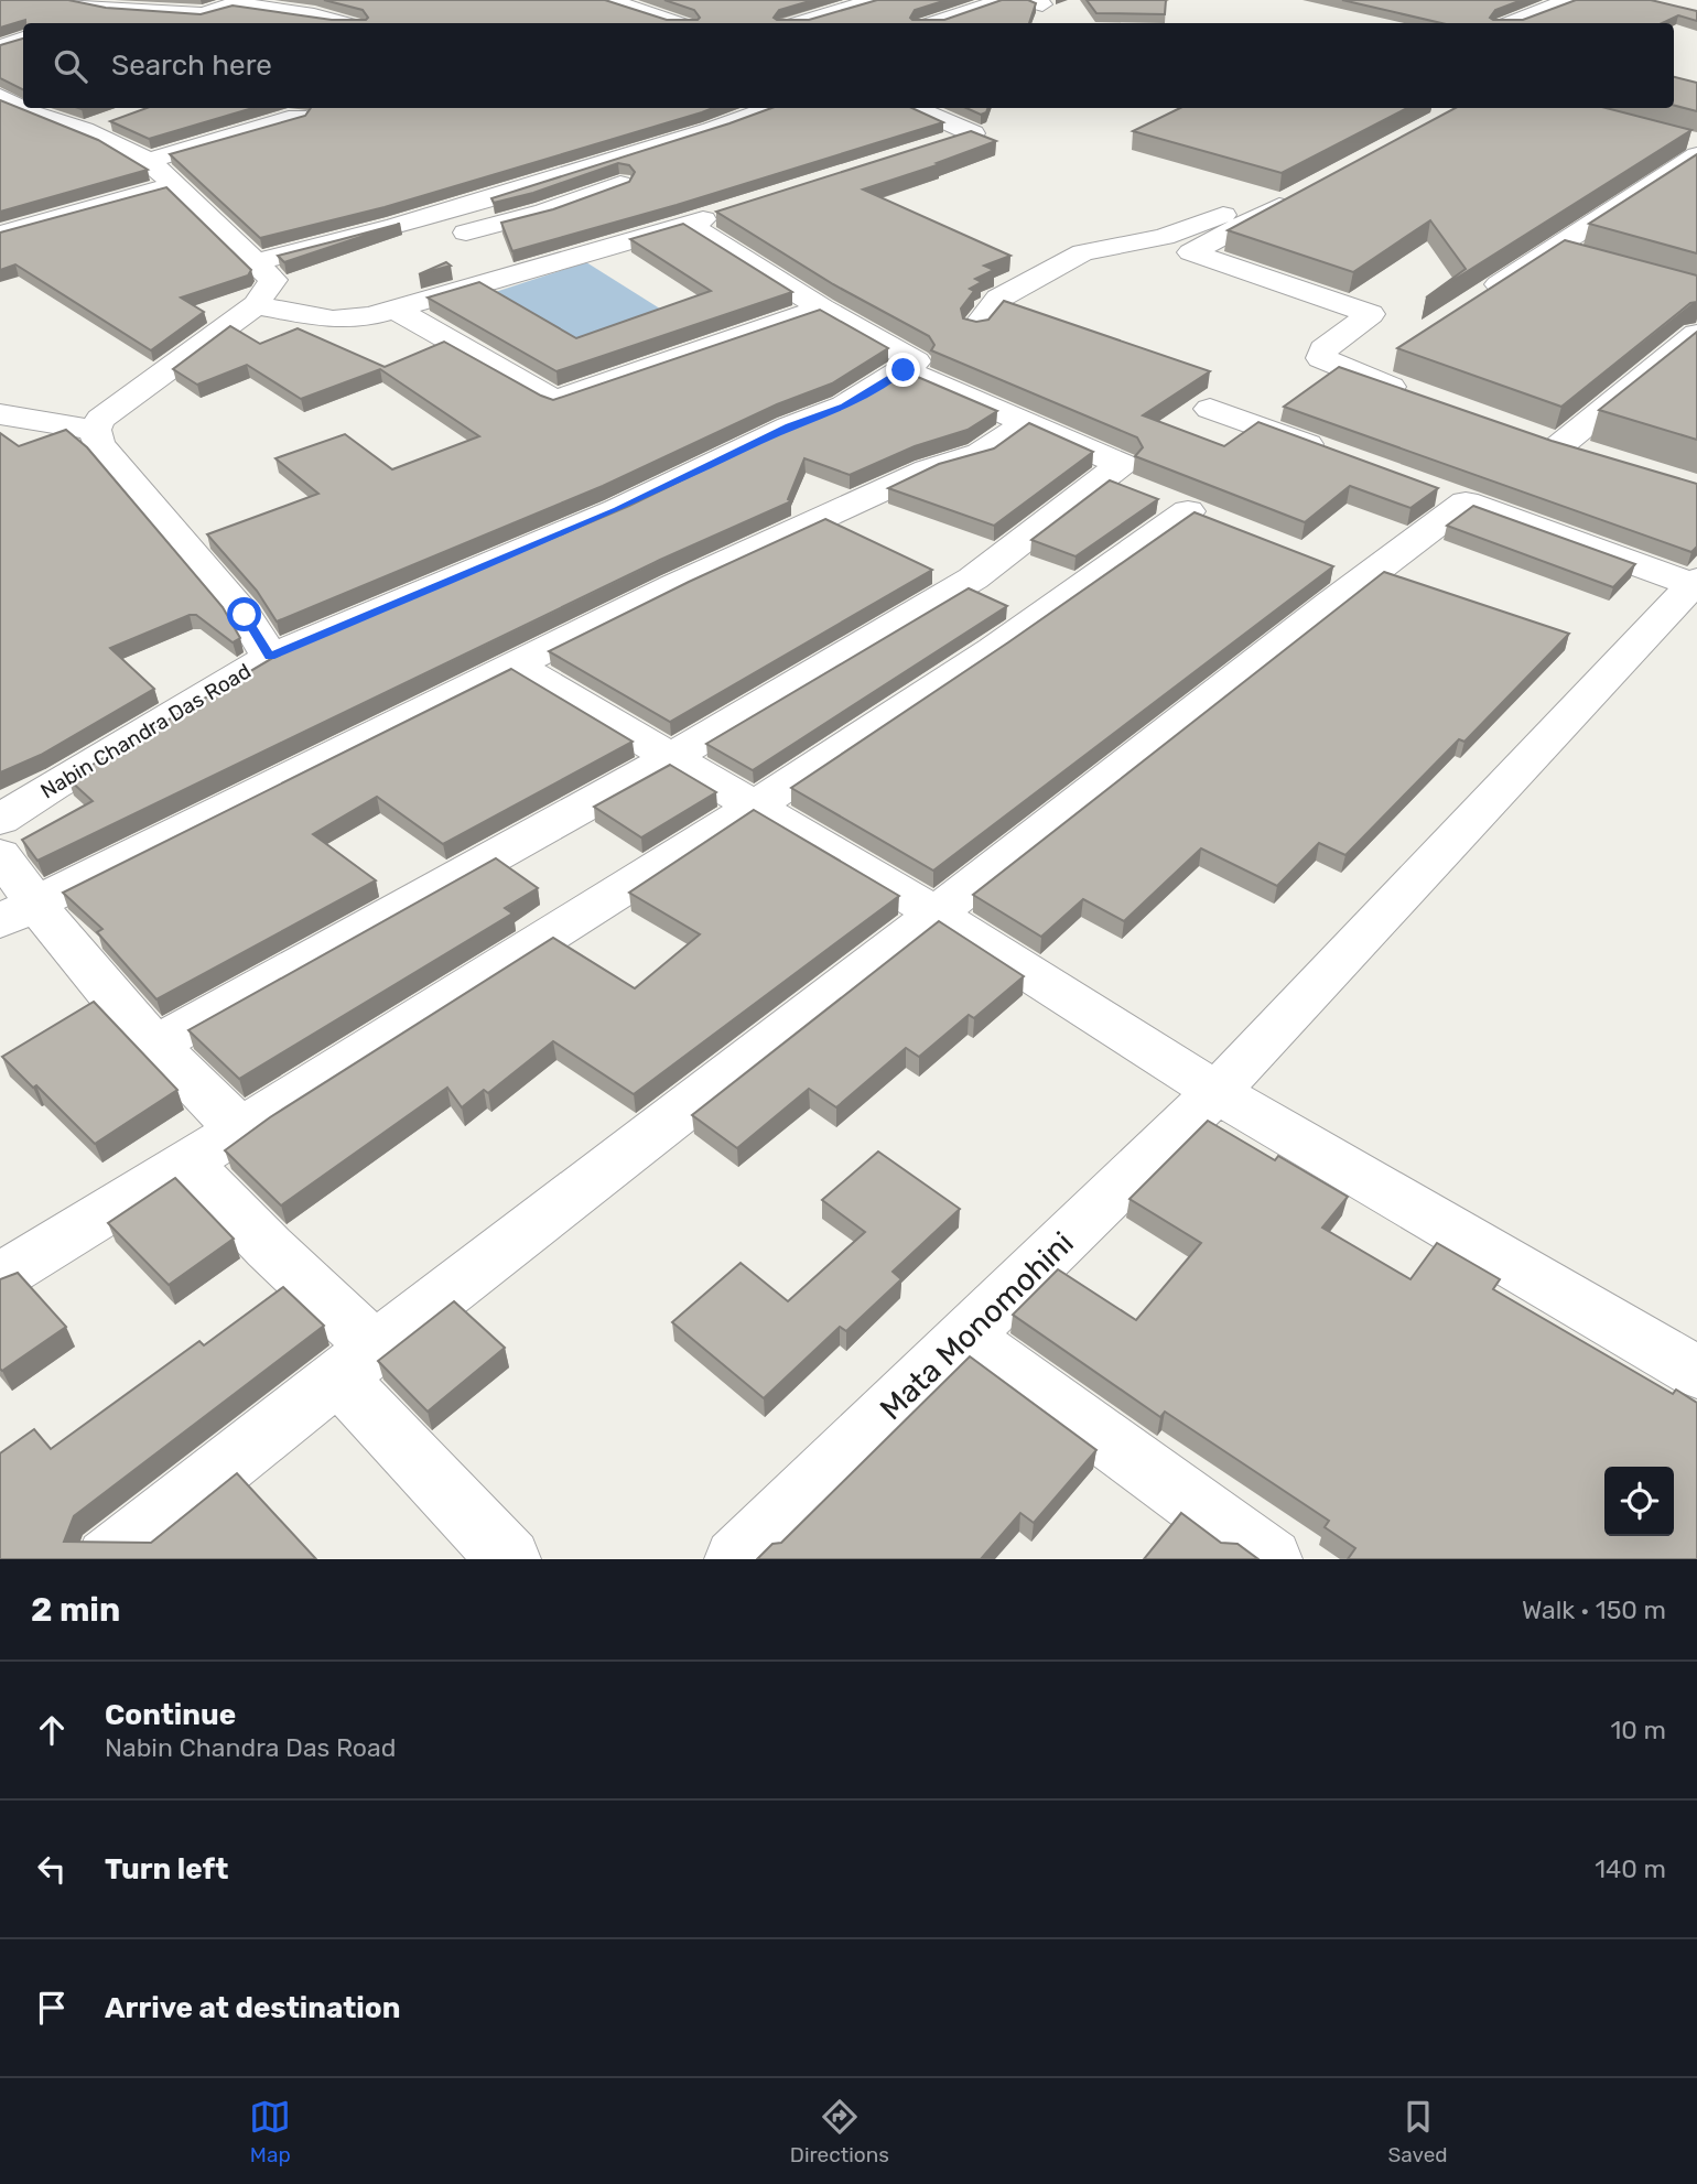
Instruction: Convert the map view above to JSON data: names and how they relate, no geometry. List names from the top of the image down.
{
  "streets": {
    "street": ["Nabin Chandra Das Road", "Mata Monomohini"]
  },
  "page": {
    "search": "Search here",
    "heading": ["2 min", "Walk · 150 m"],
    "list": [
      ["Continue", "Nabin Chandra Das Road", "10 m"],
      ["Turn left", "140 m"],
      "Arrive at destination"
    ],
    "nav": ["Map", "Directions", "Saved"]
  }
}
